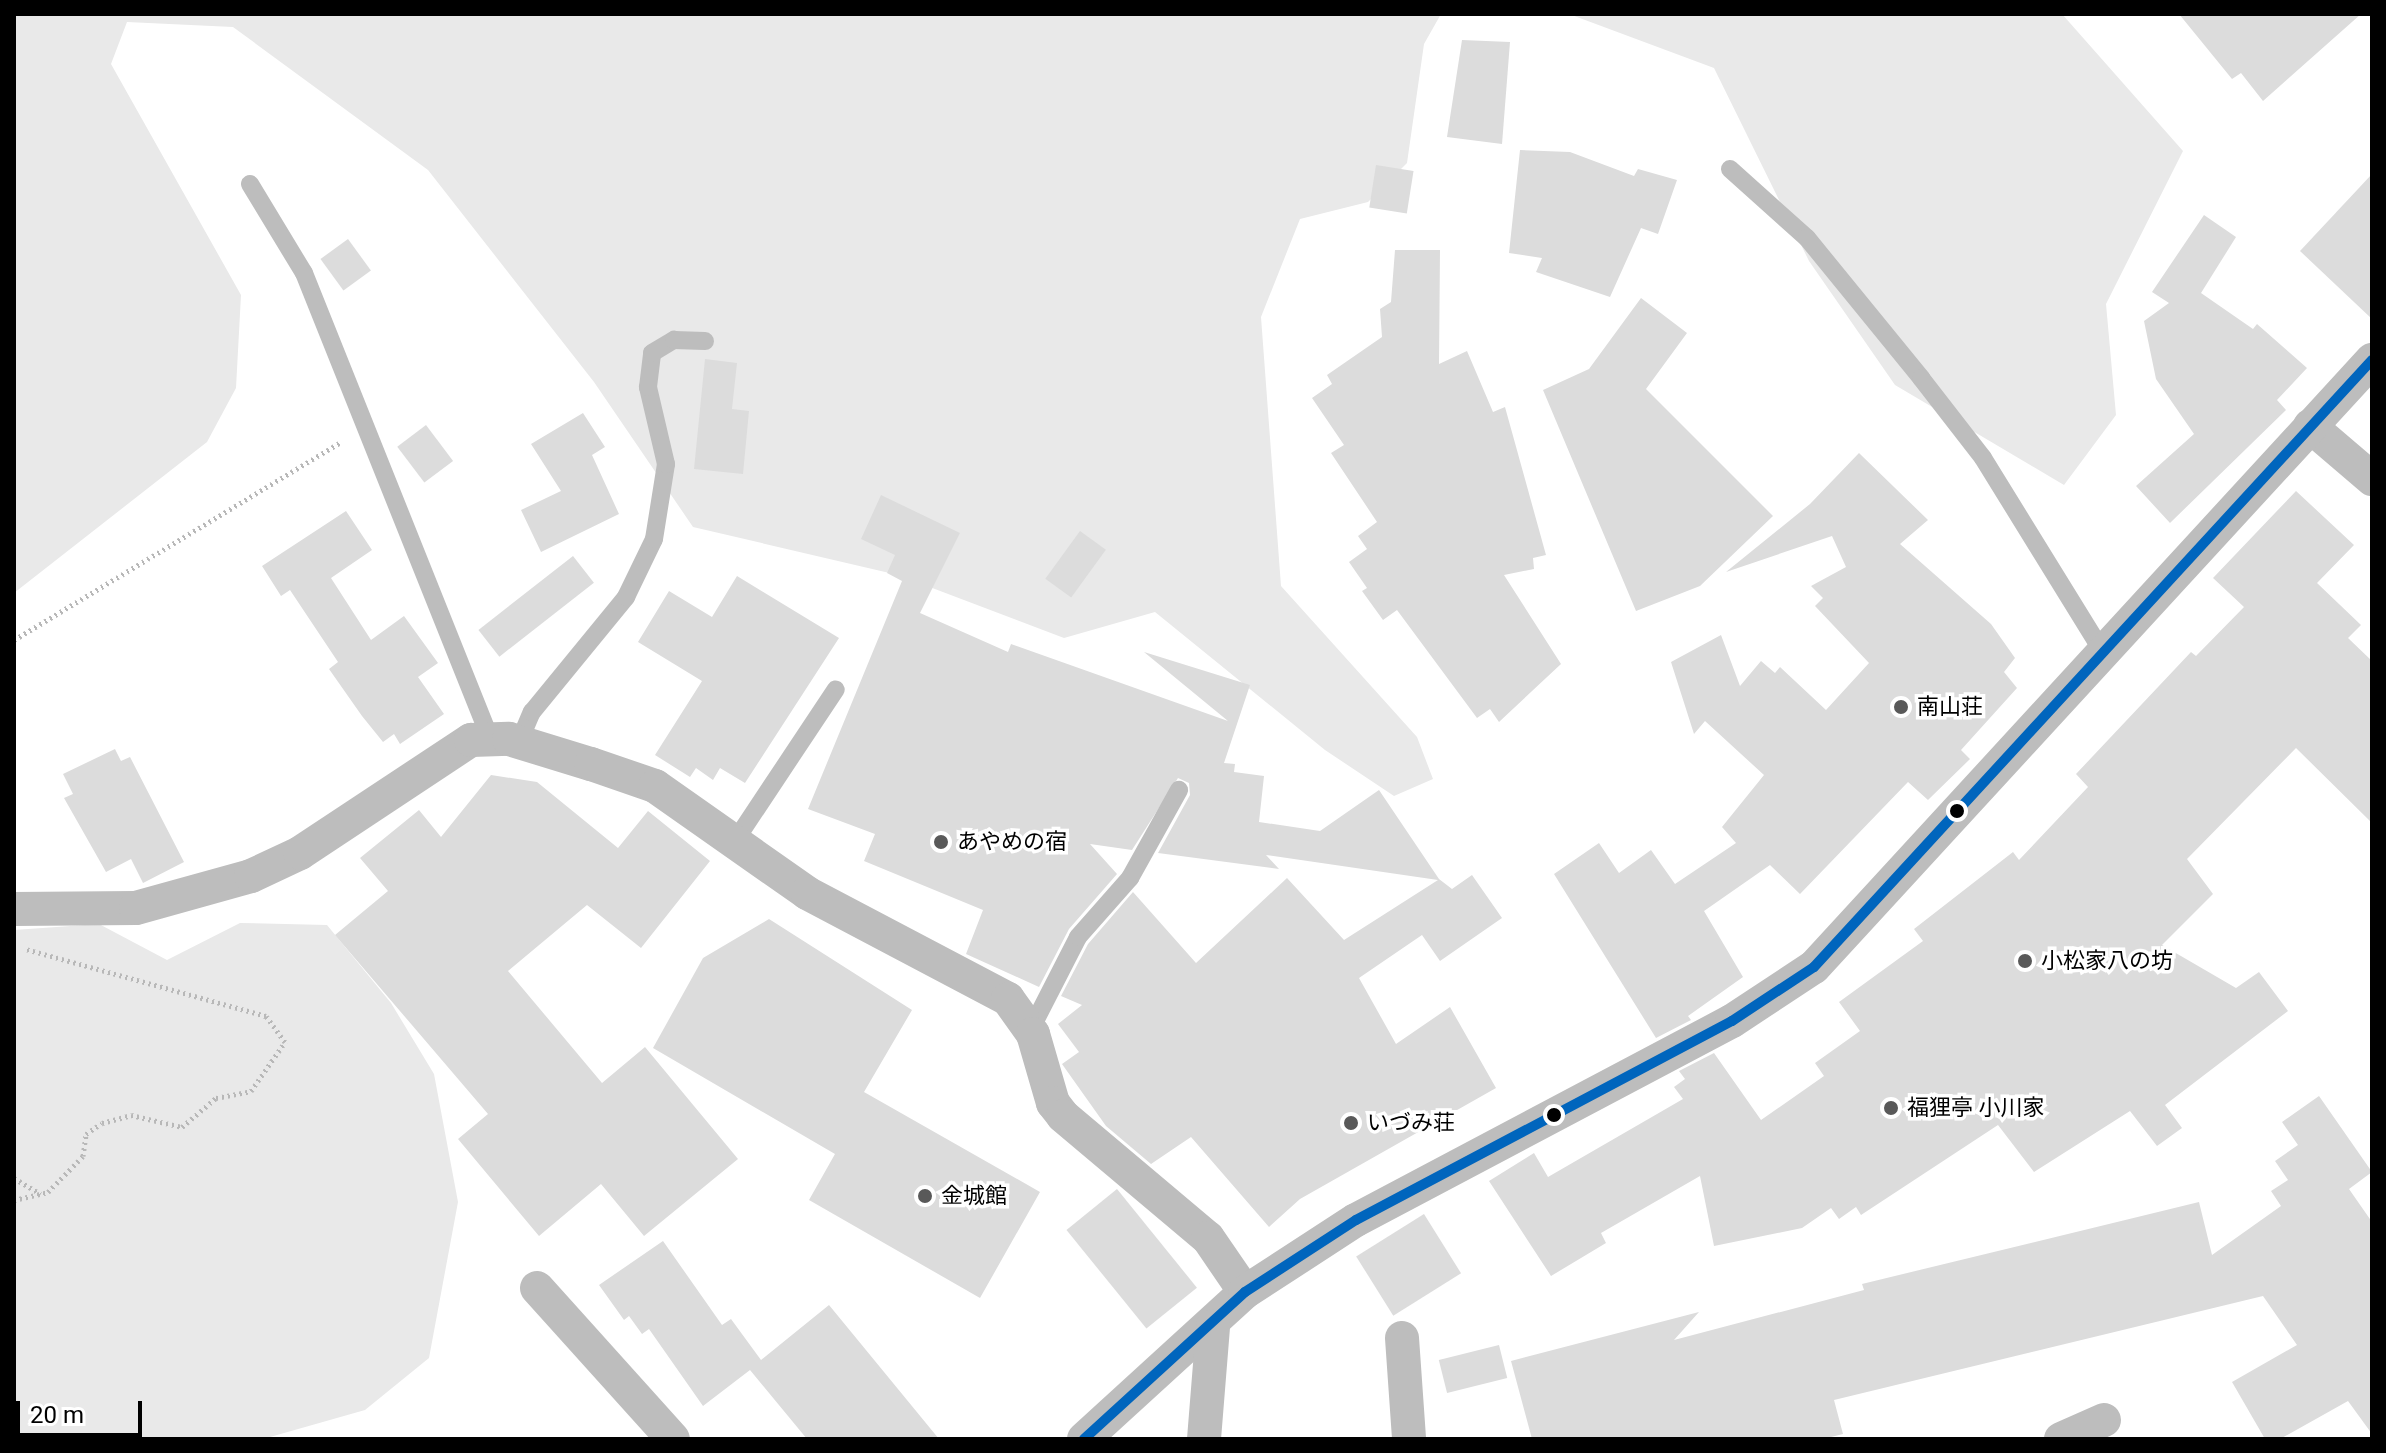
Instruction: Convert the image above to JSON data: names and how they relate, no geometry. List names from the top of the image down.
{
  "places": [
    "南山荘",
    "あやめの宿",
    "小松家八の坊",
    "福狸亭 小川家",
    "いづみ荘",
    "金城館"
  ],
  "scale_bar": "20 m"
}
